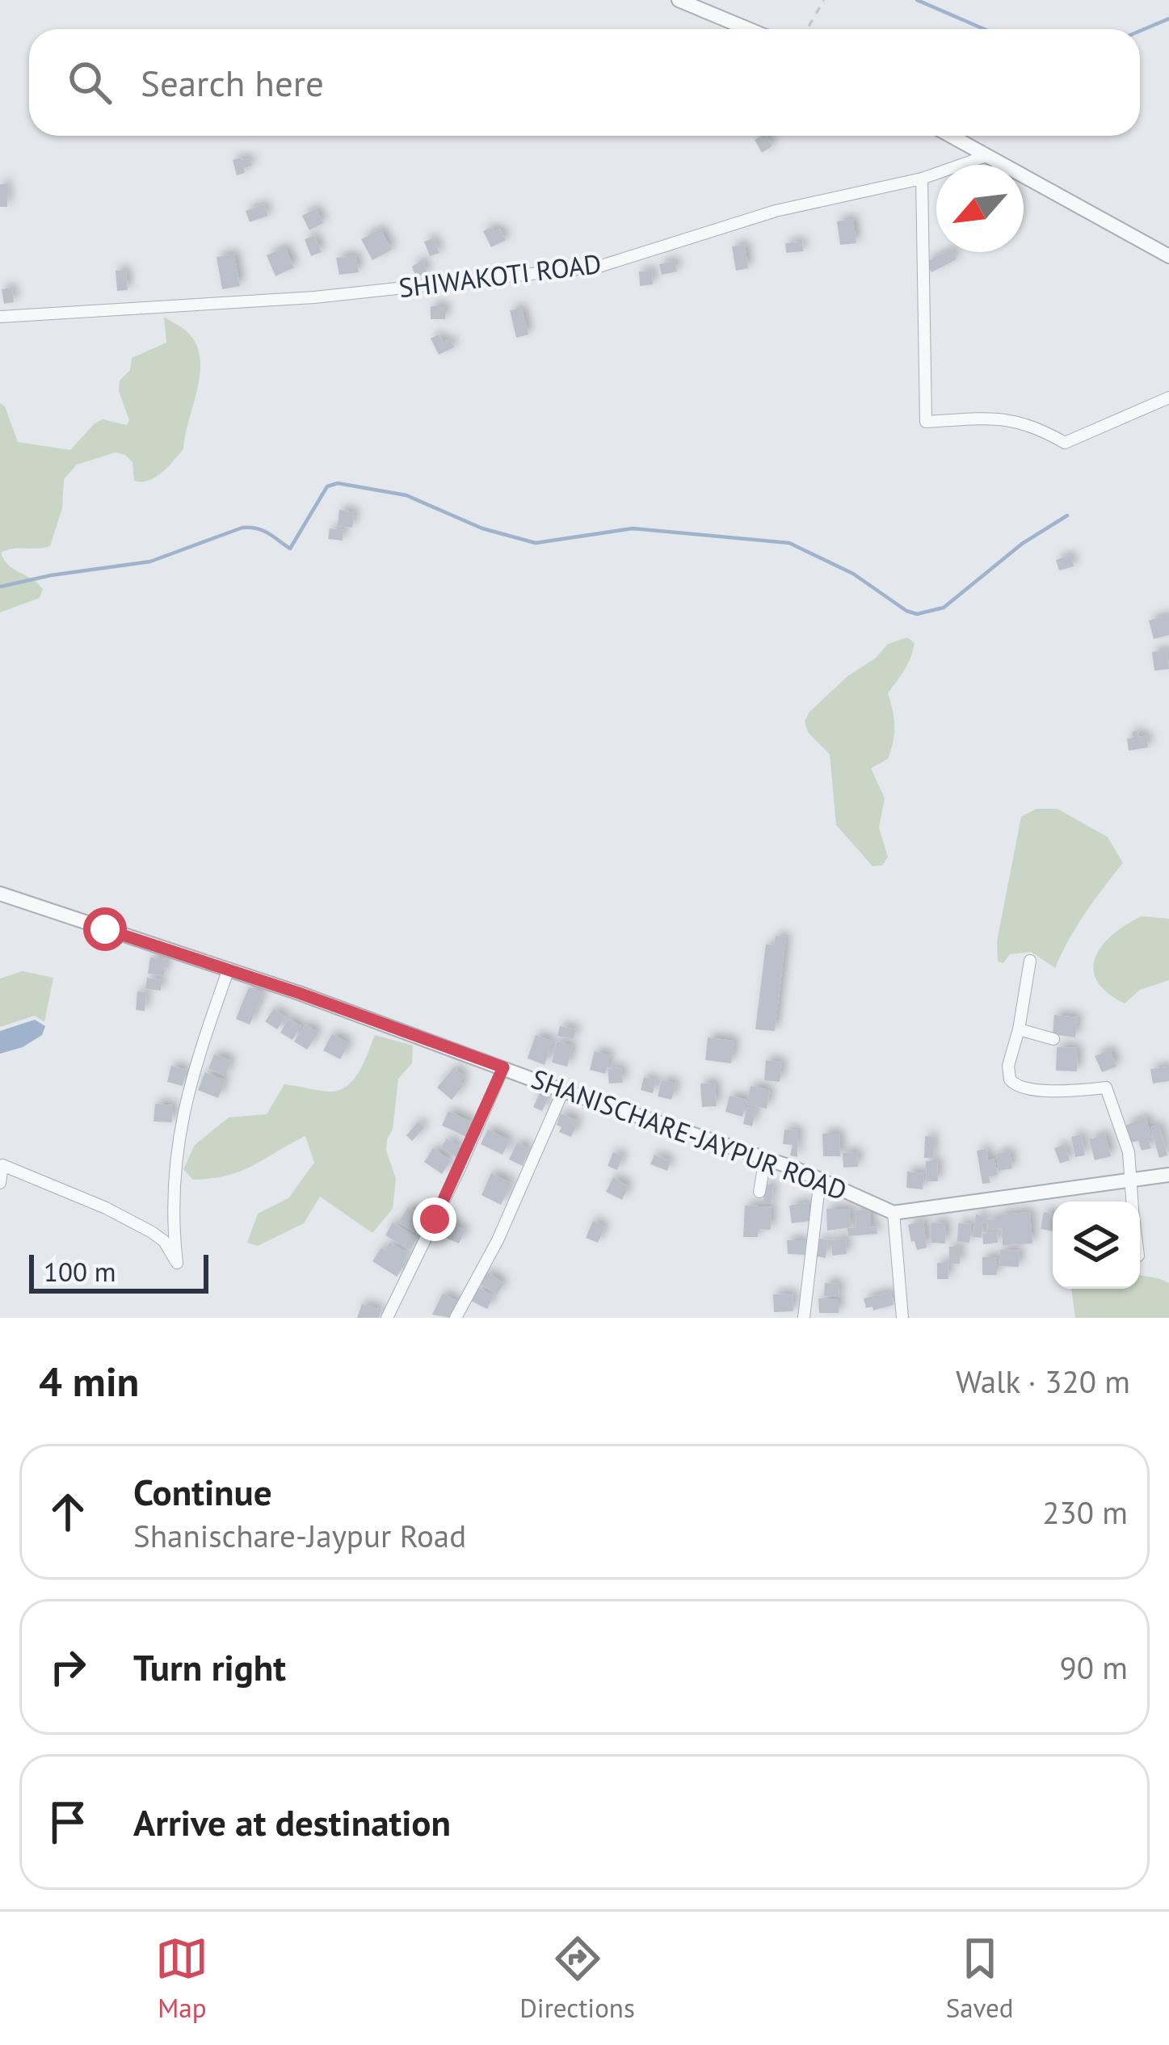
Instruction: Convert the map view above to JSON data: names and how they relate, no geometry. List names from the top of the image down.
{
  "streets": {
    "street": ["SHIWAKOTI ROAD", "SHANISCHARE-JAYPUR ROAD"]
  },
  "scale_bar": "100 m",
  "north": "bottom left",
  "page": {
    "search": "Search here",
    "scale": "100 m",
    "heading": ["4 min", "Walk · 320 m"],
    "list": [
      ["Continue", "Shanischare-Jaypur Road", "230 m"],
      ["Turn right", "90 m"],
      "Arrive at destination"
    ],
    "nav": ["Map", "Directions", "Saved"]
  }
}
